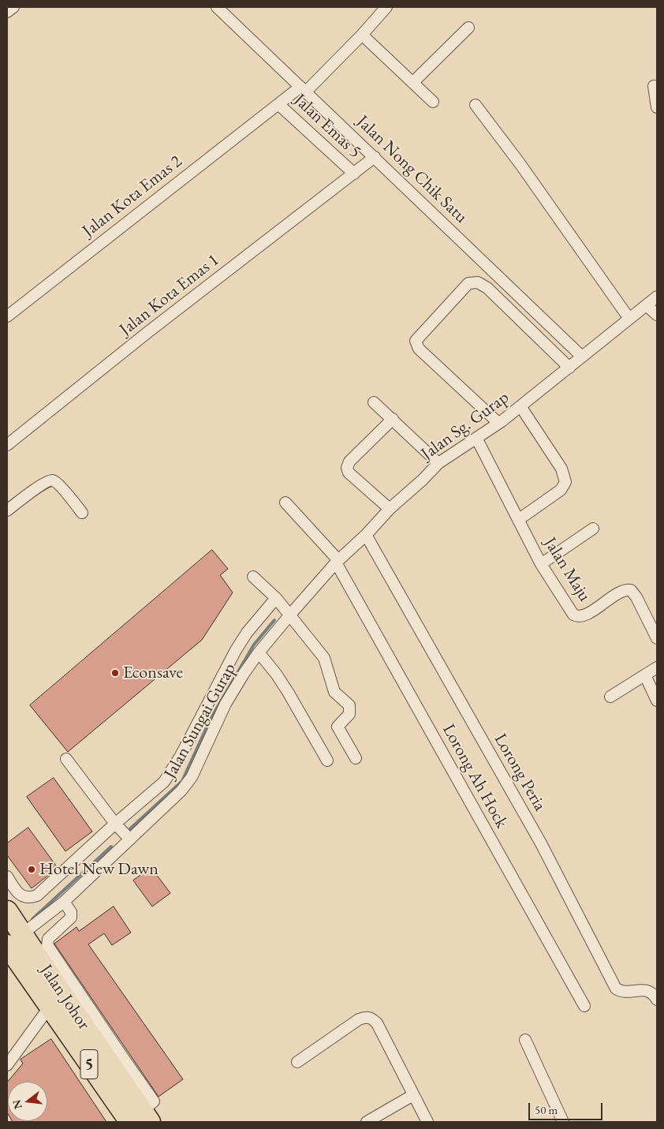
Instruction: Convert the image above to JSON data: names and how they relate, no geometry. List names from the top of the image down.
{
  "streets": {
    "highway": ["Jalan Johor", "5"],
    "street": [
      "Jalan Emas 5",
      "Jalan Nong Chik Satu",
      "Jalan Kota Emas 2",
      "Jalan Kota Emas 1",
      "Jalan Sg. Gurap",
      "Jalan Maju",
      "Jalan Sungai Gurap",
      "Lorong Peria",
      "Lorong Ah Hock"
    ]
  },
  "crossings": [
    ["Jalan Emas 5", "Jalan Kota Emas 2"],
    ["Jalan Emas 5", "Jalan Kota Emas 1"],
    ["Jalan Nong Chik Satu", "Jalan Kota Emas 2"],
    ["Jalan Nong Chik Satu", "Jalan Kota Emas 1"],
    ["Jalan Nong Chik Satu", "Jalan Sg. Gurap"],
    ["Jalan Sg. Gurap", "Jalan Maju"],
    ["Jalan Sg. Gurap", "Jalan Sungai Gurap"],
    ["Jalan Sg. Gurap", "Lorong Peria"],
    ["Jalan Sg. Gurap", "Lorong Ah Hock"],
    ["Jalan Sungai Gurap", "Jalan Johor"]
  ],
  "places": ["Econsave", "Hotel New Dawn"],
  "scale_bar": "50 m",
  "north": "left"
}
